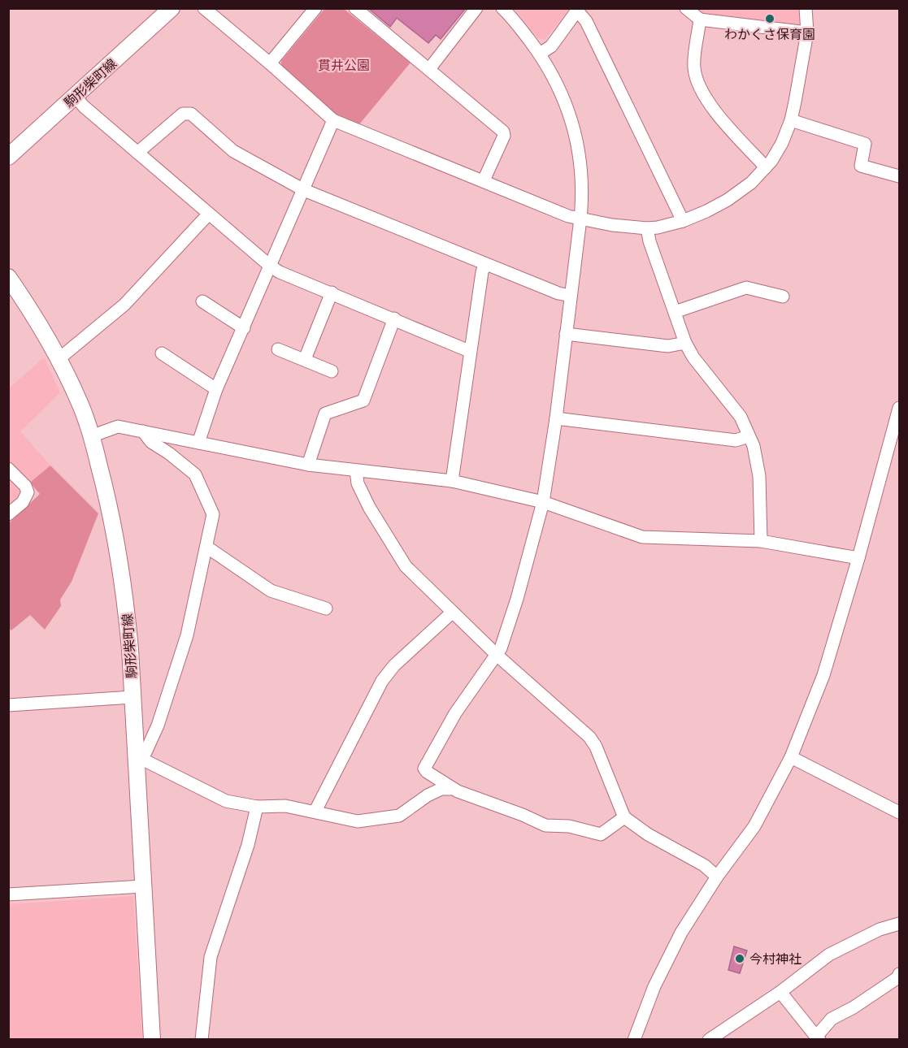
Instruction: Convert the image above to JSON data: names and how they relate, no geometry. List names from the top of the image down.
{
  "streets": {
    "main road": ["駒形柴町線"]
  },
  "parks": ["貫井公園"],
  "places": ["わかくさ保育園", "今村神社"]
}
